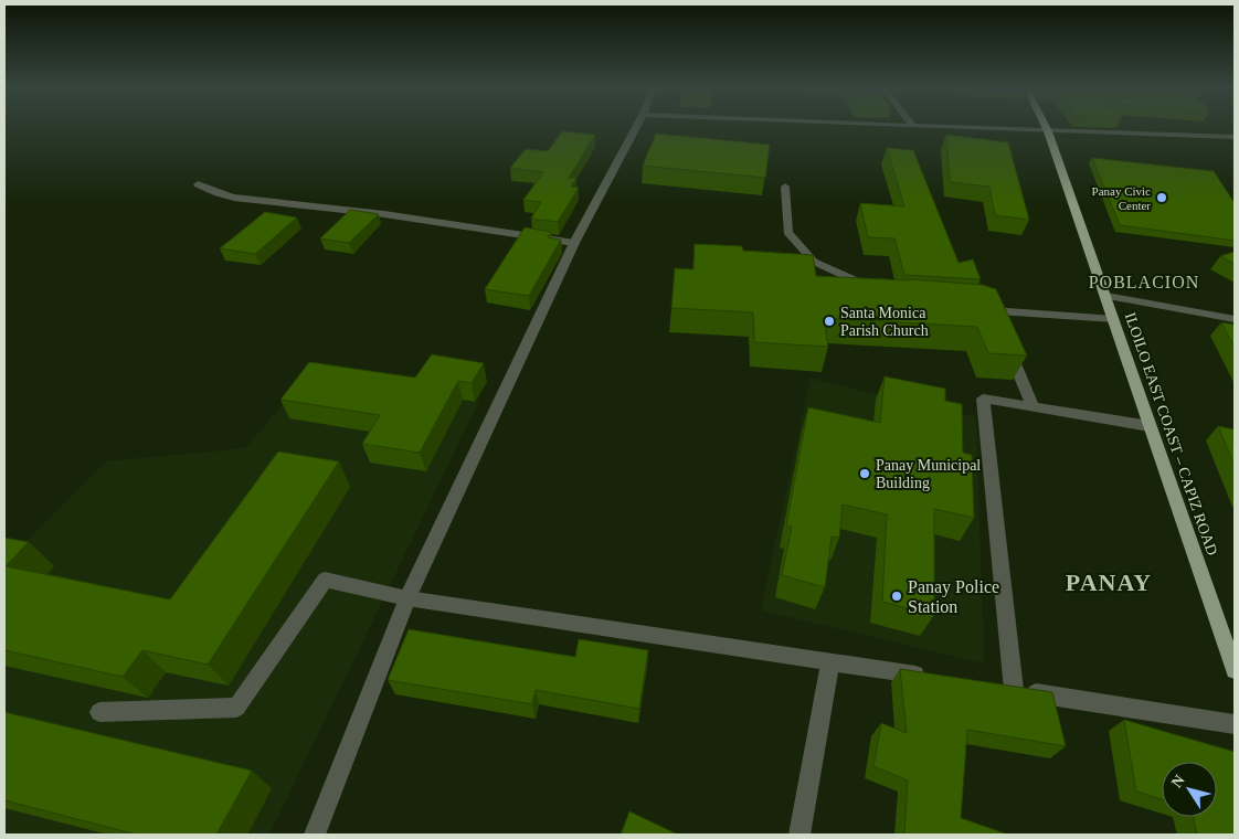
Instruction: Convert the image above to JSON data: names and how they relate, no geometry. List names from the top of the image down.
{
  "streets": {
    "main road": ["ILOILO EAST COAST – CAPIZ ROAD"]
  },
  "districts": ["POBLACION", "PANAY"],
  "places": [
    "Panay Civic Center",
    "Santa Monica Parish Church",
    "Panay Municipal Building",
    "Panay Police Station"
  ],
  "north": "top left"
}
